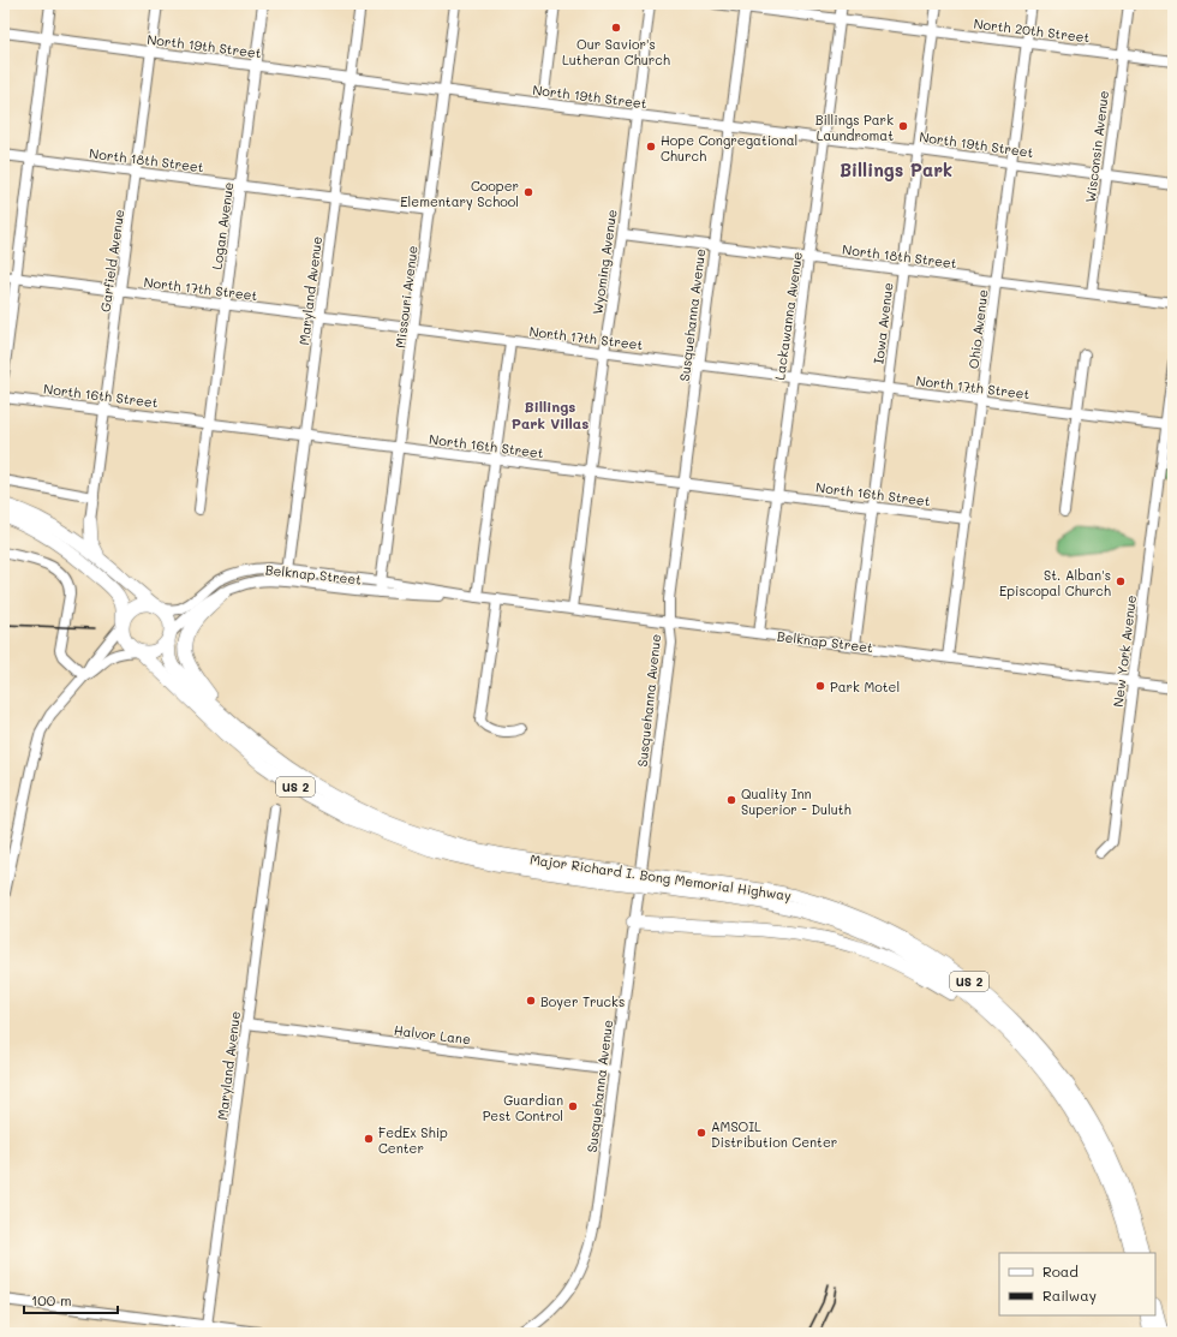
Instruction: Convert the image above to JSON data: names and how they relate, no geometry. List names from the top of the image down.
{
  "streets": {
    "highway": ["US 2", "Major Richard I. Bong Memorial Highway"],
    "street": [
      "North 20th Street",
      "North 19th Street",
      "Wisconsin Avenue",
      "North 18th Street",
      "Logan Avenue",
      "Garfield Avenue",
      "Wyoming Avenue",
      "North 17th Street",
      "Maryland Avenue",
      "Missouri Avenue",
      "Susquehanna Avenue",
      "Lackawanna Avenue",
      "Iowa Avenue",
      "Ohio Avenue",
      "North 16th Street",
      "Belknap Street",
      "New York Avenue",
      "Halvor Lane"
    ]
  },
  "crossings": [
    ["North 20th Street", "Wisconsin Avenue"],
    ["North 20th Street", "Susquehanna Avenue"],
    ["North 20th Street", "Lackawanna Avenue"],
    ["North 20th Street", "Iowa Avenue"],
    ["North 20th Street", "Ohio Avenue"],
    ["North 19th Street", "Wisconsin Avenue"],
    ["North 19th Street", "Logan Avenue"],
    ["North 19th Street", "Garfield Avenue"],
    ["North 19th Street", "Wyoming Avenue"],
    ["North 19th Street", "Maryland Avenue"],
    ["North 19th Street", "Missouri Avenue"],
    ["North 19th Street", "Susquehanna Avenue"],
    ["North 19th Street", "Lackawanna Avenue"],
    ["North 19th Street", "Iowa Avenue"],
    ["North 19th Street", "Ohio Avenue"],
    ["Wisconsin Avenue", "North 18th Street"],
    ["North 18th Street", "Logan Avenue"],
    ["North 18th Street", "Garfield Avenue"],
    ["North 18th Street", "Wyoming Avenue"],
    ["North 18th Street", "Maryland Avenue"],
    ["North 18th Street", "Missouri Avenue"],
    ["North 18th Street", "Susquehanna Avenue"],
    ["North 18th Street", "Lackawanna Avenue"],
    ["North 18th Street", "Iowa Avenue"],
    ["North 18th Street", "Ohio Avenue"],
    ["Logan Avenue", "North 17th Street"],
    ["Logan Avenue", "North 16th Street"],
    ["Garfield Avenue", "North 17th Street"],
    ["Garfield Avenue", "North 16th Street"],
    ["Wyoming Avenue", "North 17th Street"],
    ["Wyoming Avenue", "North 16th Street"],
    ["Wyoming Avenue", "Belknap Street"],
    ["North 17th Street", "Maryland Avenue"],
    ["North 17th Street", "Missouri Avenue"],
    ["North 17th Street", "Susquehanna Avenue"],
    ["North 17th Street", "Lackawanna Avenue"],
    ["North 17th Street", "Iowa Avenue"],
    ["North 17th Street", "Ohio Avenue"],
    ["North 17th Street", "New York Avenue"],
    ["Maryland Avenue", "North 16th Street"],
    ["Maryland Avenue", "Belknap Street"],
    ["Maryland Avenue", "Halvor Lane"],
    ["Missouri Avenue", "North 16th Street"],
    ["Missouri Avenue", "Belknap Street"],
    ["Susquehanna Avenue", "North 16th Street"],
    ["Susquehanna Avenue", "Belknap Street"],
    ["Susquehanna Avenue", "Halvor Lane"],
    ["Lackawanna Avenue", "North 16th Street"],
    ["Lackawanna Avenue", "Belknap Street"],
    ["Iowa Avenue", "North 16th Street"],
    ["Iowa Avenue", "Belknap Street"],
    ["Ohio Avenue", "North 16th Street"],
    ["Ohio Avenue", "Belknap Street"],
    ["Belknap Street", "New York Avenue"],
    ["Belknap Street", "US 2"],
    ["Belknap Street", "Major Richard I. Bong Memorial Highway"],
    ["US 2", "Major Richard I. Bong Memorial Highway"]
  ],
  "districts": ["Billings Park", "Billings Park Villas"],
  "places": [
    "Our Savior's Lutheran Church",
    "Billings Park Laundromat",
    "Hope Congregational Church",
    "Cooper Elementary School",
    "St. Alban's Episcopal Church",
    "Park Motel",
    "Quality Inn Superior - Duluth",
    "Boyer Trucks",
    "Guardian Pest Control",
    "AMSOIL Distribution Center",
    "FedEx Ship Center"
  ],
  "legend": ["Road", "Railway"],
  "scale_bar": "100 m"
}
